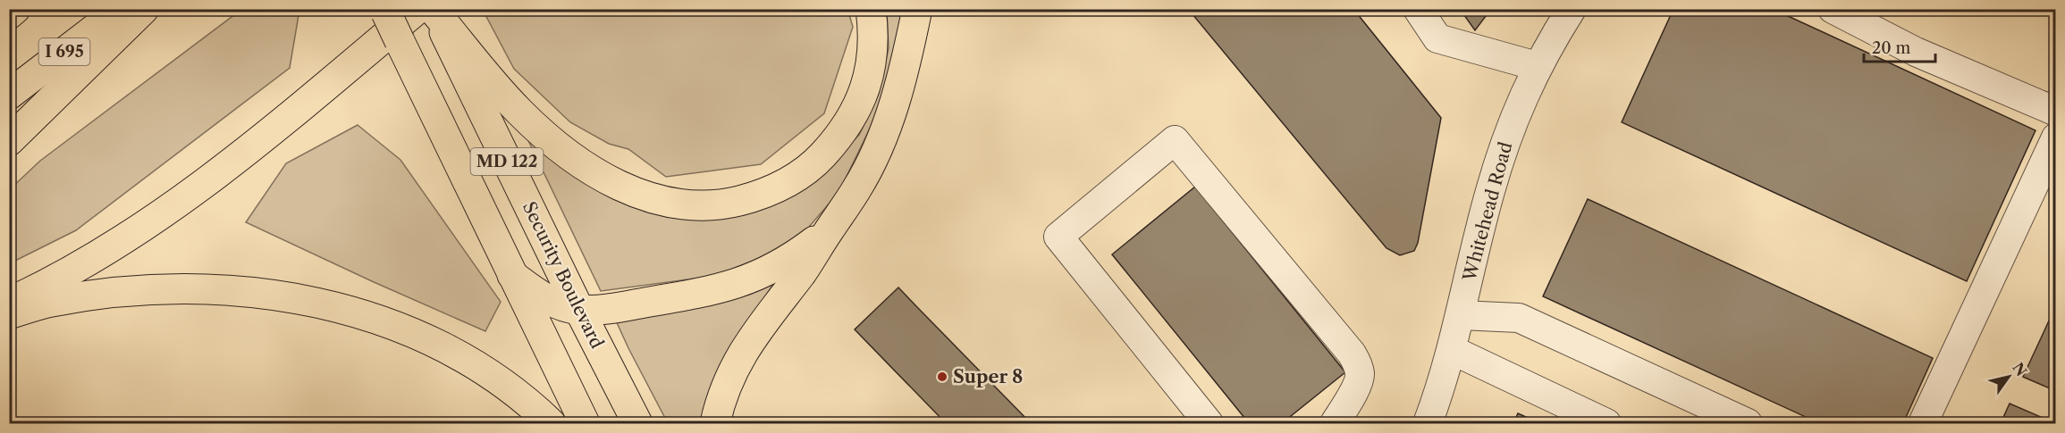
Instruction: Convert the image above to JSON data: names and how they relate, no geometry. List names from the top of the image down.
{
  "streets": {
    "main road": ["I 695", "MD 122", "Security Boulevard"],
    "street": ["Whitehead Road"]
  },
  "places": ["Super 8"],
  "scale_bar": "20 m",
  "north": "top right"
}
